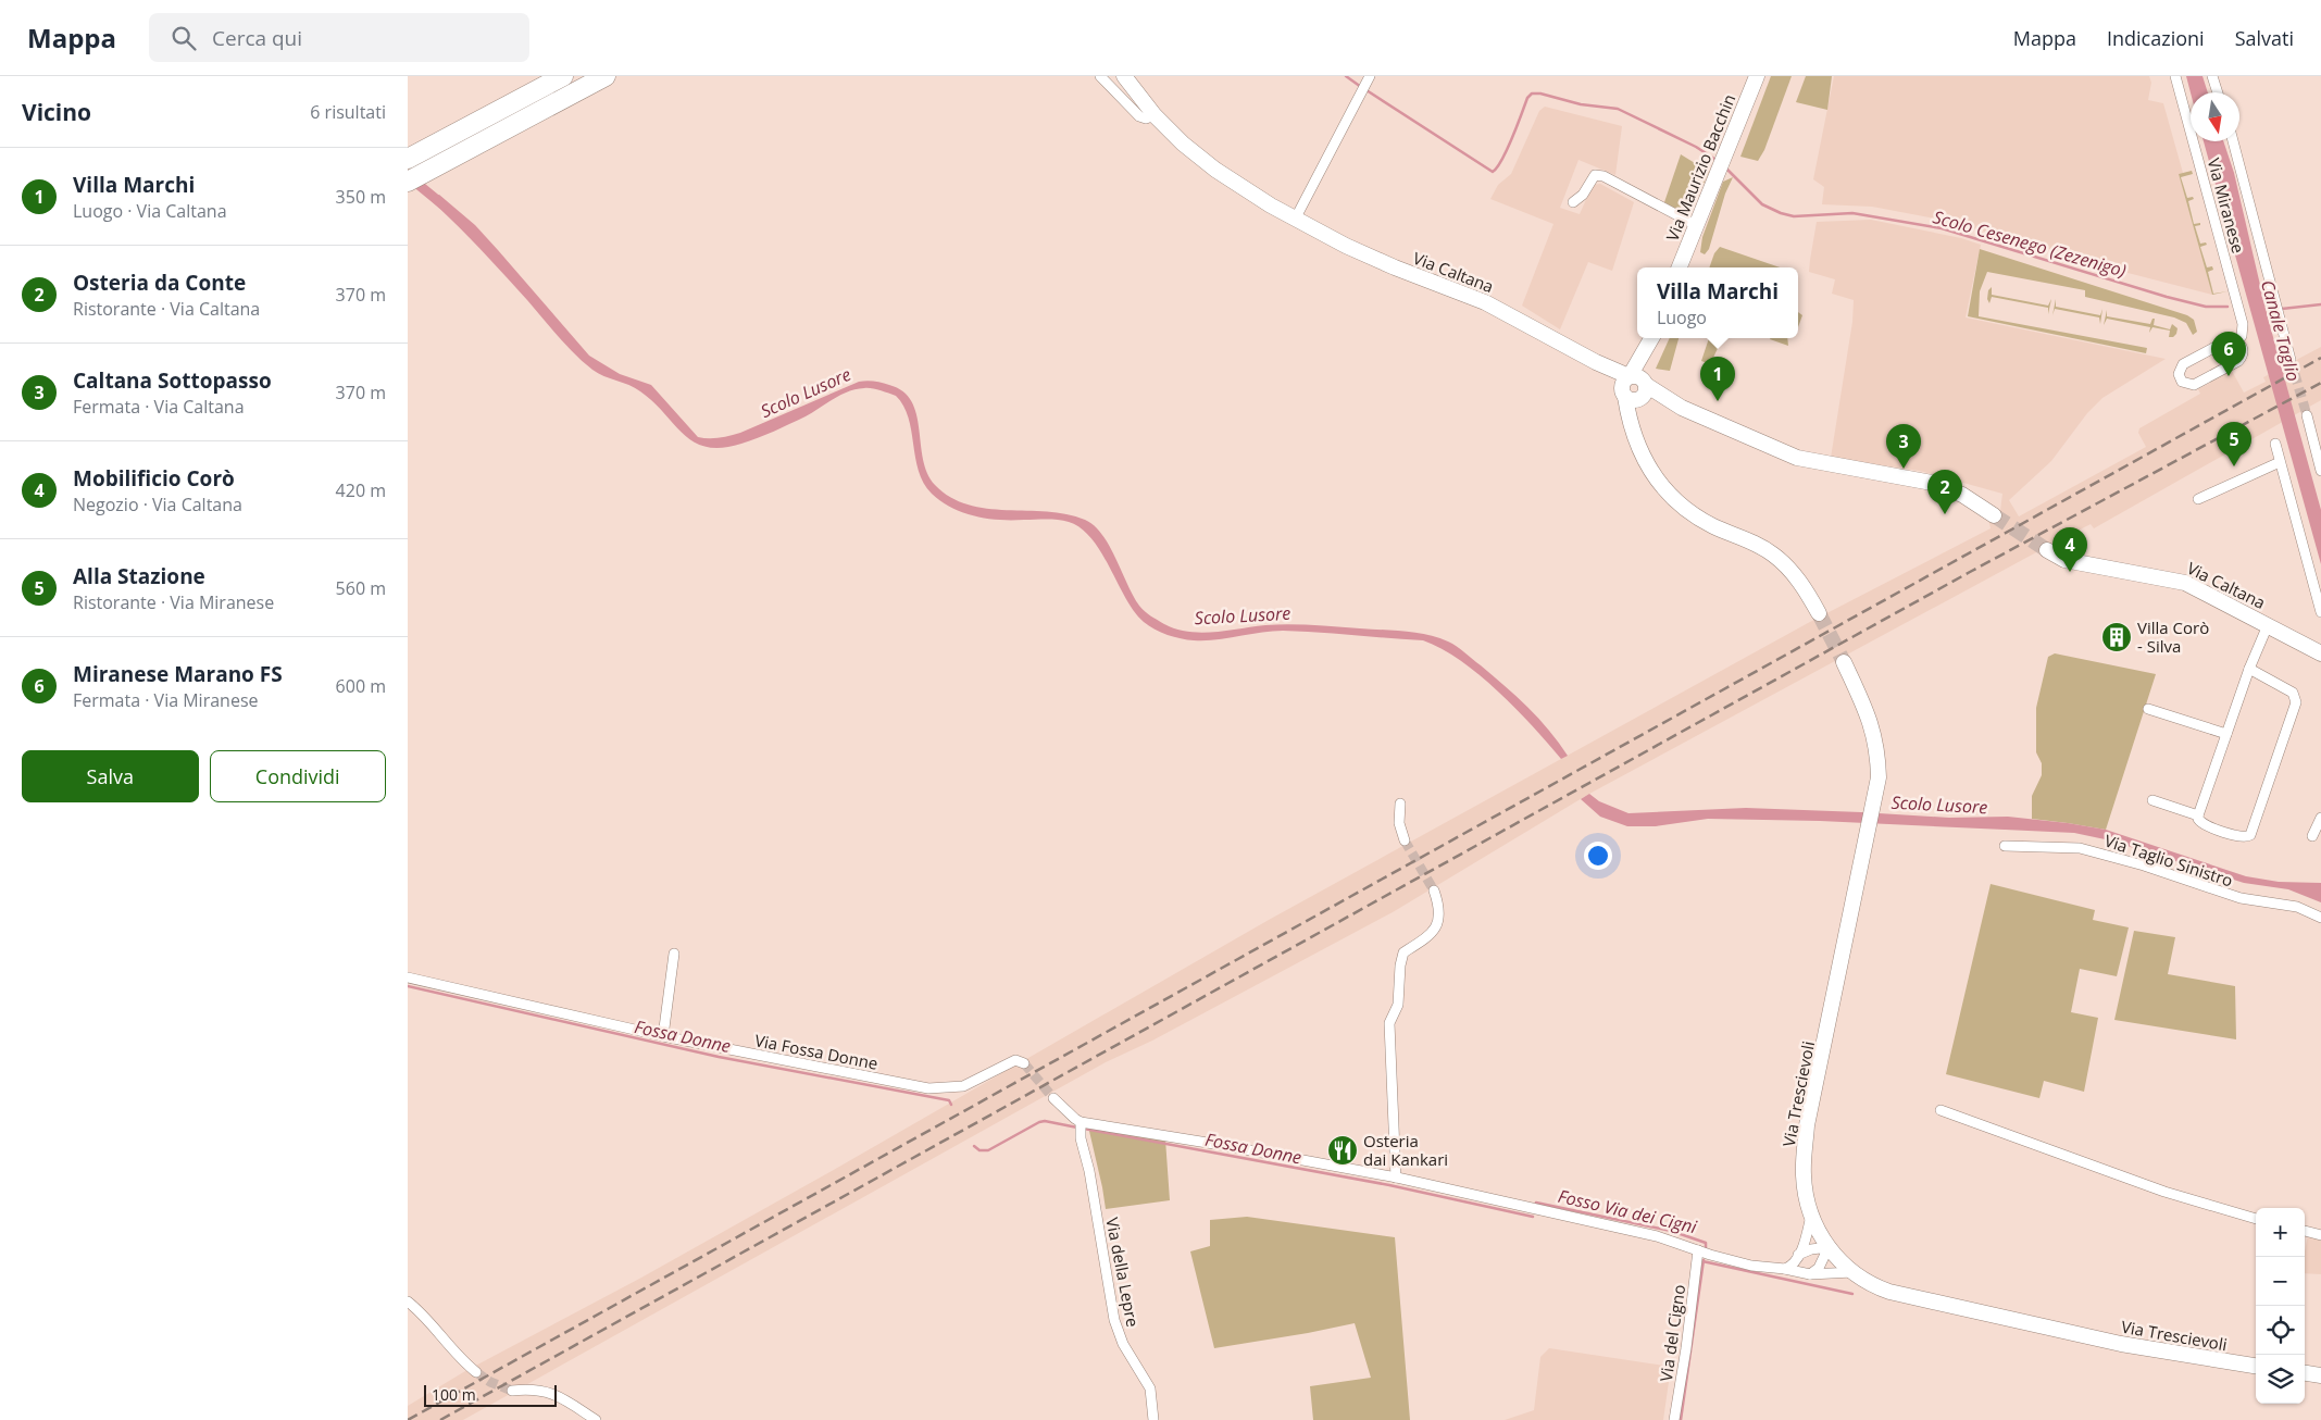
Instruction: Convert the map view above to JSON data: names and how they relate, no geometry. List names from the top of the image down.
{
  "streets": {
    "main road": ["Via Maurizio Bacchin", "Via Caltana", "Via Trescievoli"],
    "street": [
      "Via Miranese",
      "Via Taglio Sinistro",
      "Via Fossa Donne",
      "Via della Lepre",
      "Via del Cigno"
    ]
  },
  "water": [
    "Scolo Cesenego (Zezenigo)",
    "Canale Taglio",
    "Scolo Lusore",
    "Fossa Donne",
    "Fosso Via dei Cigni"
  ],
  "places": {
    "building": ["Villa Corò - Silva"],
    "restaurant": ["Osteria dai Kankari"]
  },
  "scale_bar": "100 m",
  "north": "bottom",
  "page": {
    "header": "Mappa",
    "search": "Cerca qui",
    "nav": ["Mappa", "Indicazioni", "Salvati"],
    "heading": ["Vicino", "6 risultati"],
    "list": [
      {
        "mark": "1",
        "name": "Villa Marchi",
        "note": "Luogo · Via Caltana",
        "value": "350 m"
      },
      {
        "mark": "2",
        "name": "Osteria da Conte",
        "note": "Ristorante · Via Caltana",
        "value": "370 m"
      },
      {
        "mark": "3",
        "name": "Caltana Sottopasso",
        "note": "Fermata · Via Caltana",
        "value": "370 m"
      },
      {
        "mark": "4",
        "name": "Mobilificio Corò",
        "note": "Negozio · Via Caltana",
        "value": "420 m"
      },
      {
        "mark": "5",
        "name": "Alla Stazione",
        "note": "Ristorante · Via Miranese",
        "value": "560 m"
      },
      {
        "mark": "6",
        "name": "Miranese Marano FS",
        "note": "Fermata · Via Miranese",
        "value": "600 m"
      }
    ],
    "popup": ["Villa Marchi", "Luogo"],
    "pins": [
      "6",
      "1",
      "5",
      "3",
      "2",
      "4"
    ],
    "buttons": ["Salva", "Condividi"],
    "map_buttons": ["+", "−"],
    "scale": "100 m"
  }
}
